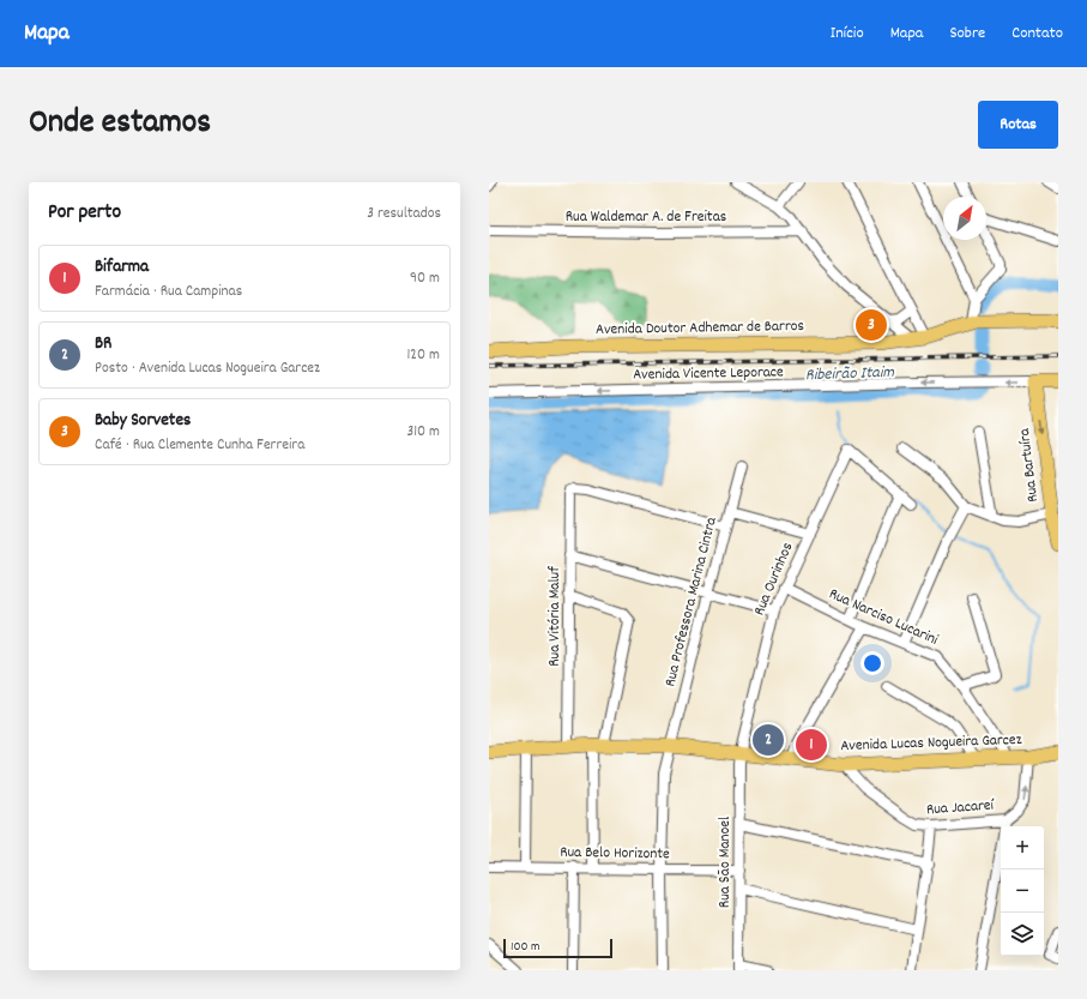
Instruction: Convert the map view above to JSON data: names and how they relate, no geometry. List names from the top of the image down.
{
  "streets": {
    "main road": ["Avenida Doutor Adhemar de Barros", "Rua Bartuíra", "Avenida Lucas Nogueira Garcez"],
    "street": [
      "Rua Waldemar A. de Freitas",
      "Avenida Vicente Leporace",
      "Rua Ourinhos",
      "Rua Professora Marina Cintra",
      "Rua Vitória Maluf",
      "Rua Narciso Lucarini",
      "Rua Jacareí",
      "Rua Belo Horizonte",
      "Rua São Manoel"
    ]
  },
  "crossings": [
    ["Avenida Vicente Leporace", "Rua Bartuíra"],
    ["Rua Ourinhos", "Rua Narciso Lucarini"],
    ["Rua Ourinhos", "Avenida Lucas Nogueira Garcez"],
    ["Rua Ourinhos", "Rua São Manoel"],
    ["Rua Professora Marina Cintra", "Rua Vitória Maluf"],
    ["Rua Professora Marina Cintra", "Avenida Lucas Nogueira Garcez"],
    ["Rua Professora Marina Cintra", "Rua Belo Horizonte"],
    ["Rua Vitória Maluf", "Avenida Lucas Nogueira Garcez"],
    ["Rua Narciso Lucarini", "Avenida Lucas Nogueira Garcez"],
    ["Avenida Lucas Nogueira Garcez", "Rua Jacareí"],
    ["Avenida Lucas Nogueira Garcez", "Rua São Manoel"],
    ["Rua Belo Horizonte", "Rua São Manoel"]
  ],
  "one_way": ["Avenida Vicente Leporace", "Rua Bartuíra"],
  "water": ["Ribeirão Itaim"],
  "scale_bar": "100 m",
  "north": "top right",
  "page": {
    "header": "Mapa",
    "nav": [
      "Início",
      "Mapa",
      "Sobre",
      "Contato"
    ],
    "title": "Onde estamos",
    "buttons": "Rotas",
    "heading": ["Por perto", "3 resultados"],
    "list": [
      {
        "mark": "1",
        "name": "Bifarma",
        "note": "Farmácia · Rua Campinas",
        "value": "90 m"
      },
      {
        "mark": "2",
        "name": "BR",
        "note": "Posto · Avenida Lucas Nogueira Garcez",
        "value": "120 m"
      },
      {
        "mark": "3",
        "name": "Baby Sorvetes",
        "note": "Café · Rua Clemente Cunha Ferreira",
        "value": "310 m"
      }
    ],
    "pins": ["3", "2", "1"],
    "map_buttons": ["+", "−"],
    "scale": "100 m"
  }
}
